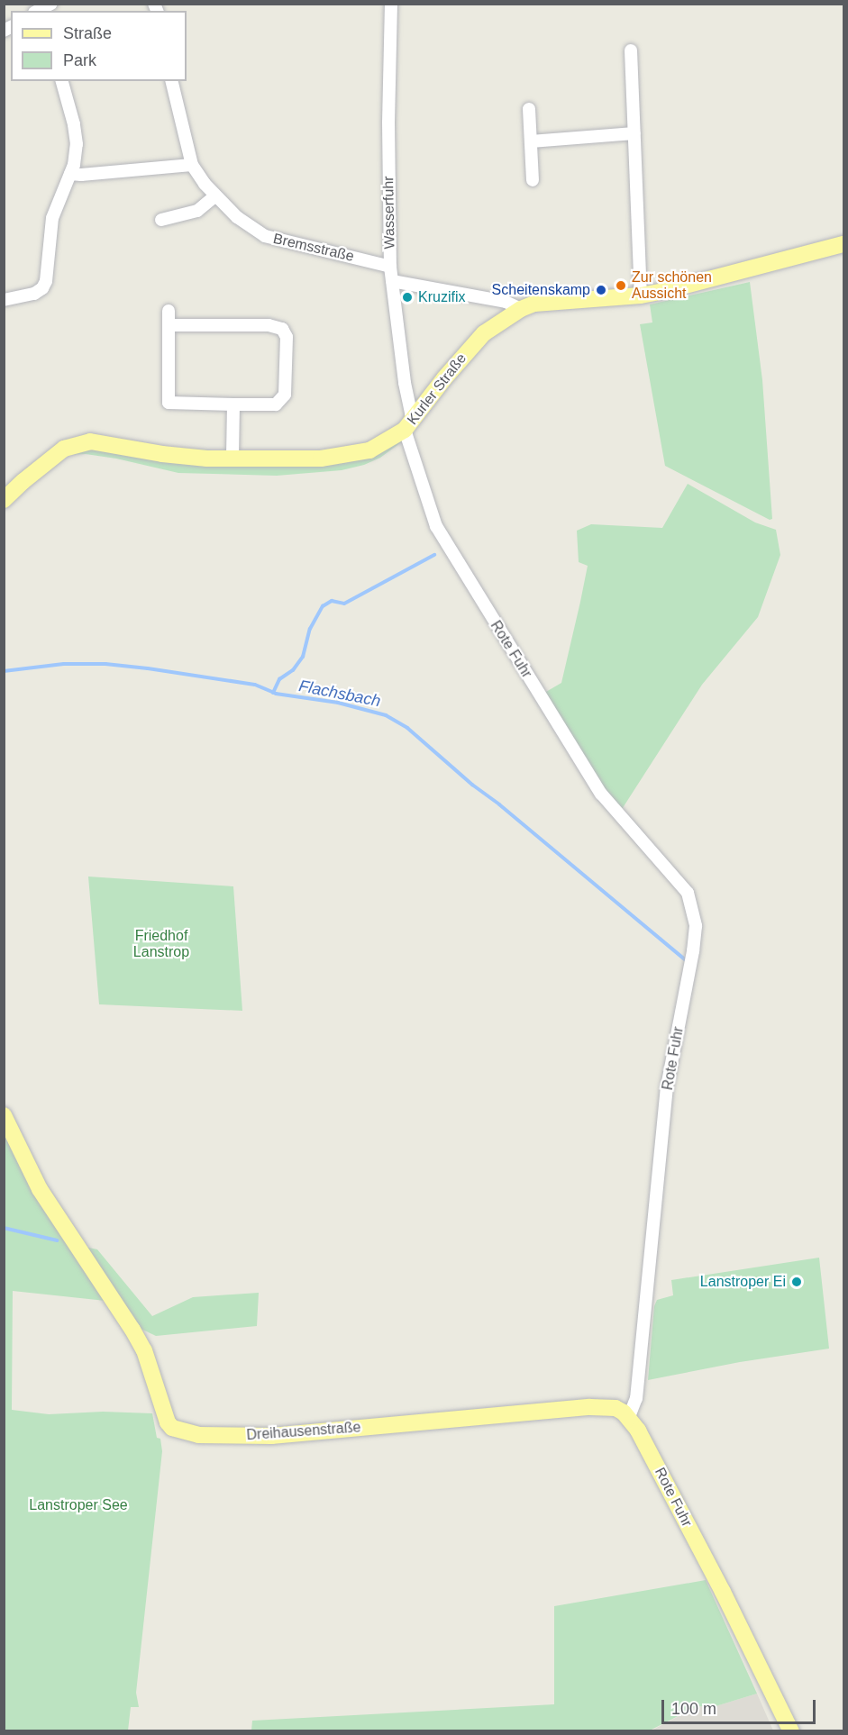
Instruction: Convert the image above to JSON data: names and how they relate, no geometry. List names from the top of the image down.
{
  "streets": {
    "main road": ["Kurler Straße", "Rote Fuhr", "Dreihausenstraße"],
    "street": ["Wasserfuhr", "Bremsstraße"]
  },
  "crossings": [
    ["Wasserfuhr", "Bremsstraße"],
    ["Wasserfuhr", "Kurler Straße"],
    ["Wasserfuhr", "Rote Fuhr"],
    ["Kurler Straße", "Rote Fuhr"],
    ["Rote Fuhr", "Dreihausenstraße"]
  ],
  "water": ["Flachsbach"],
  "parks": ["Friedhof Lanstrop", "Lanstroper See"],
  "places": [
    "Zur schönen Aussicht",
    "Scheitenskamp",
    "Kruzifix",
    "Lanstroper Ei"
  ],
  "legend": ["Straße", "Park"],
  "scale_bar": "100 m"
}
